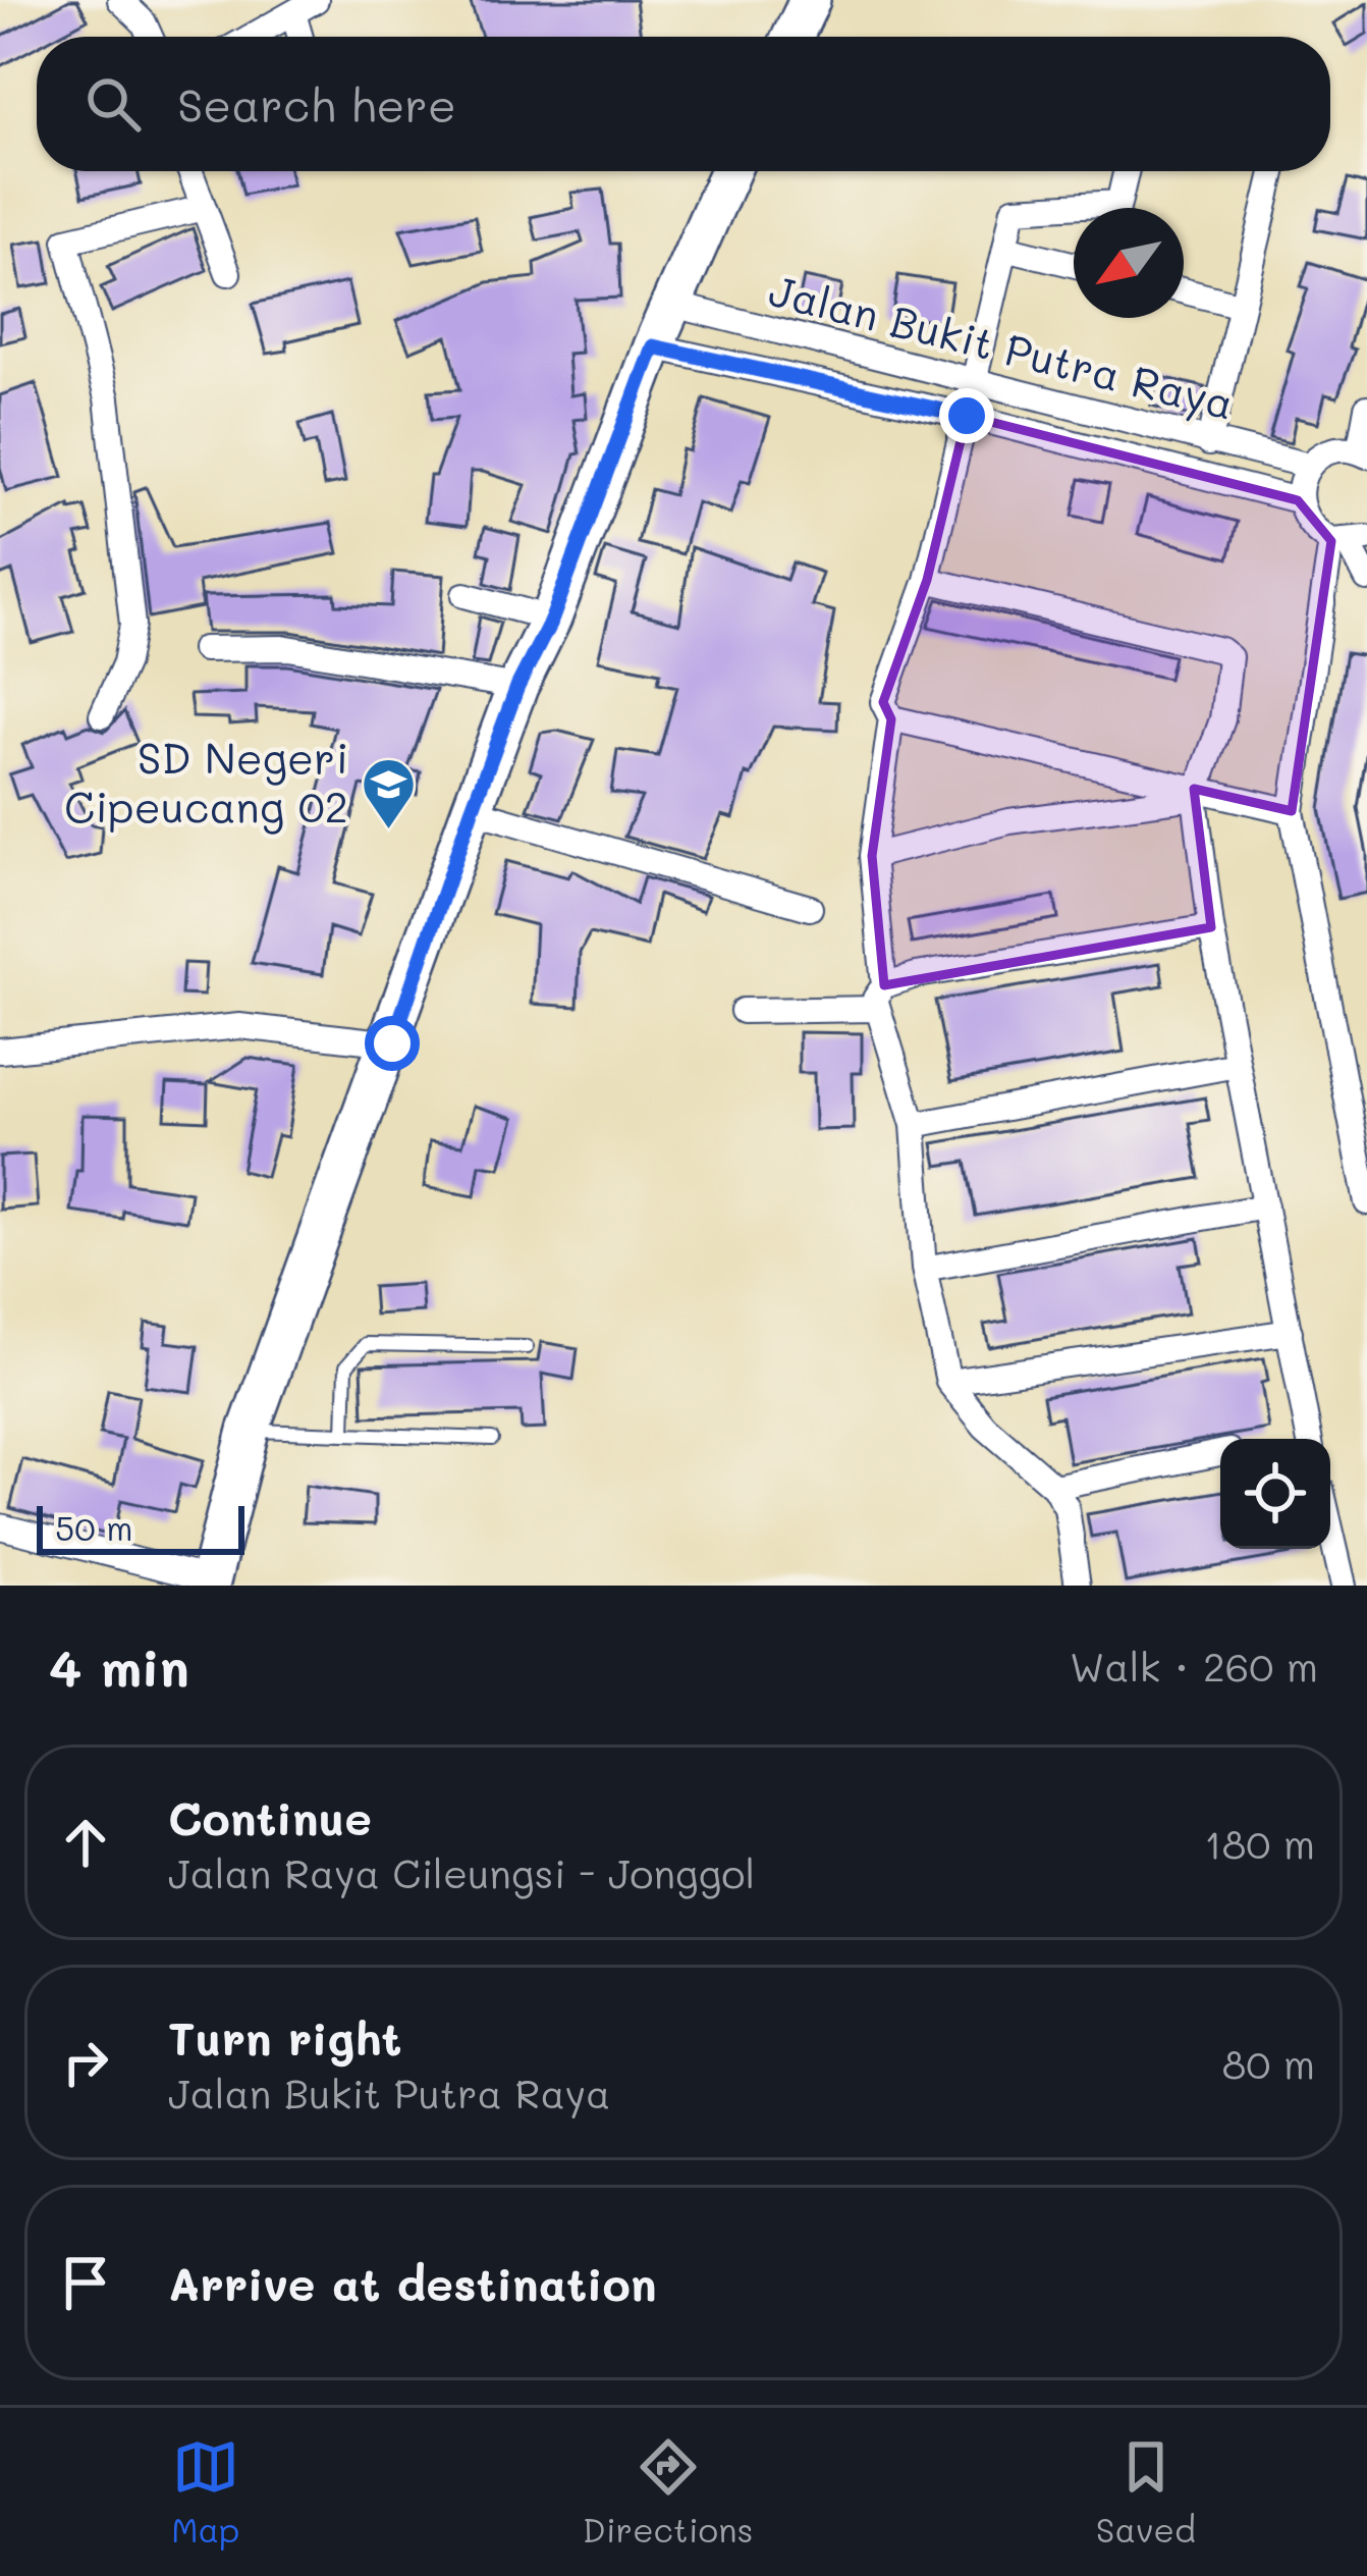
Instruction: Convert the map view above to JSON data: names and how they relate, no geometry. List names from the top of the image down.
{
  "streets": {
    "street": ["Jalan Bukit Putra Raya"]
  },
  "places": {
    "school or university": ["SD Negeri Cipeucang 02"]
  },
  "scale_bar": "50 m",
  "north": "bottom left",
  "page": {
    "search": "Search here",
    "scale": "50 m",
    "heading": ["4 min", "Walk · 260 m"],
    "list": [
      ["Continue", "Jalan Raya Cileungsi - Jonggol", "180 m"],
      ["Turn right", "Jalan Bukit Putra Raya", "80 m"],
      "Arrive at destination"
    ],
    "nav": ["Map", "Directions", "Saved"]
  }
}
